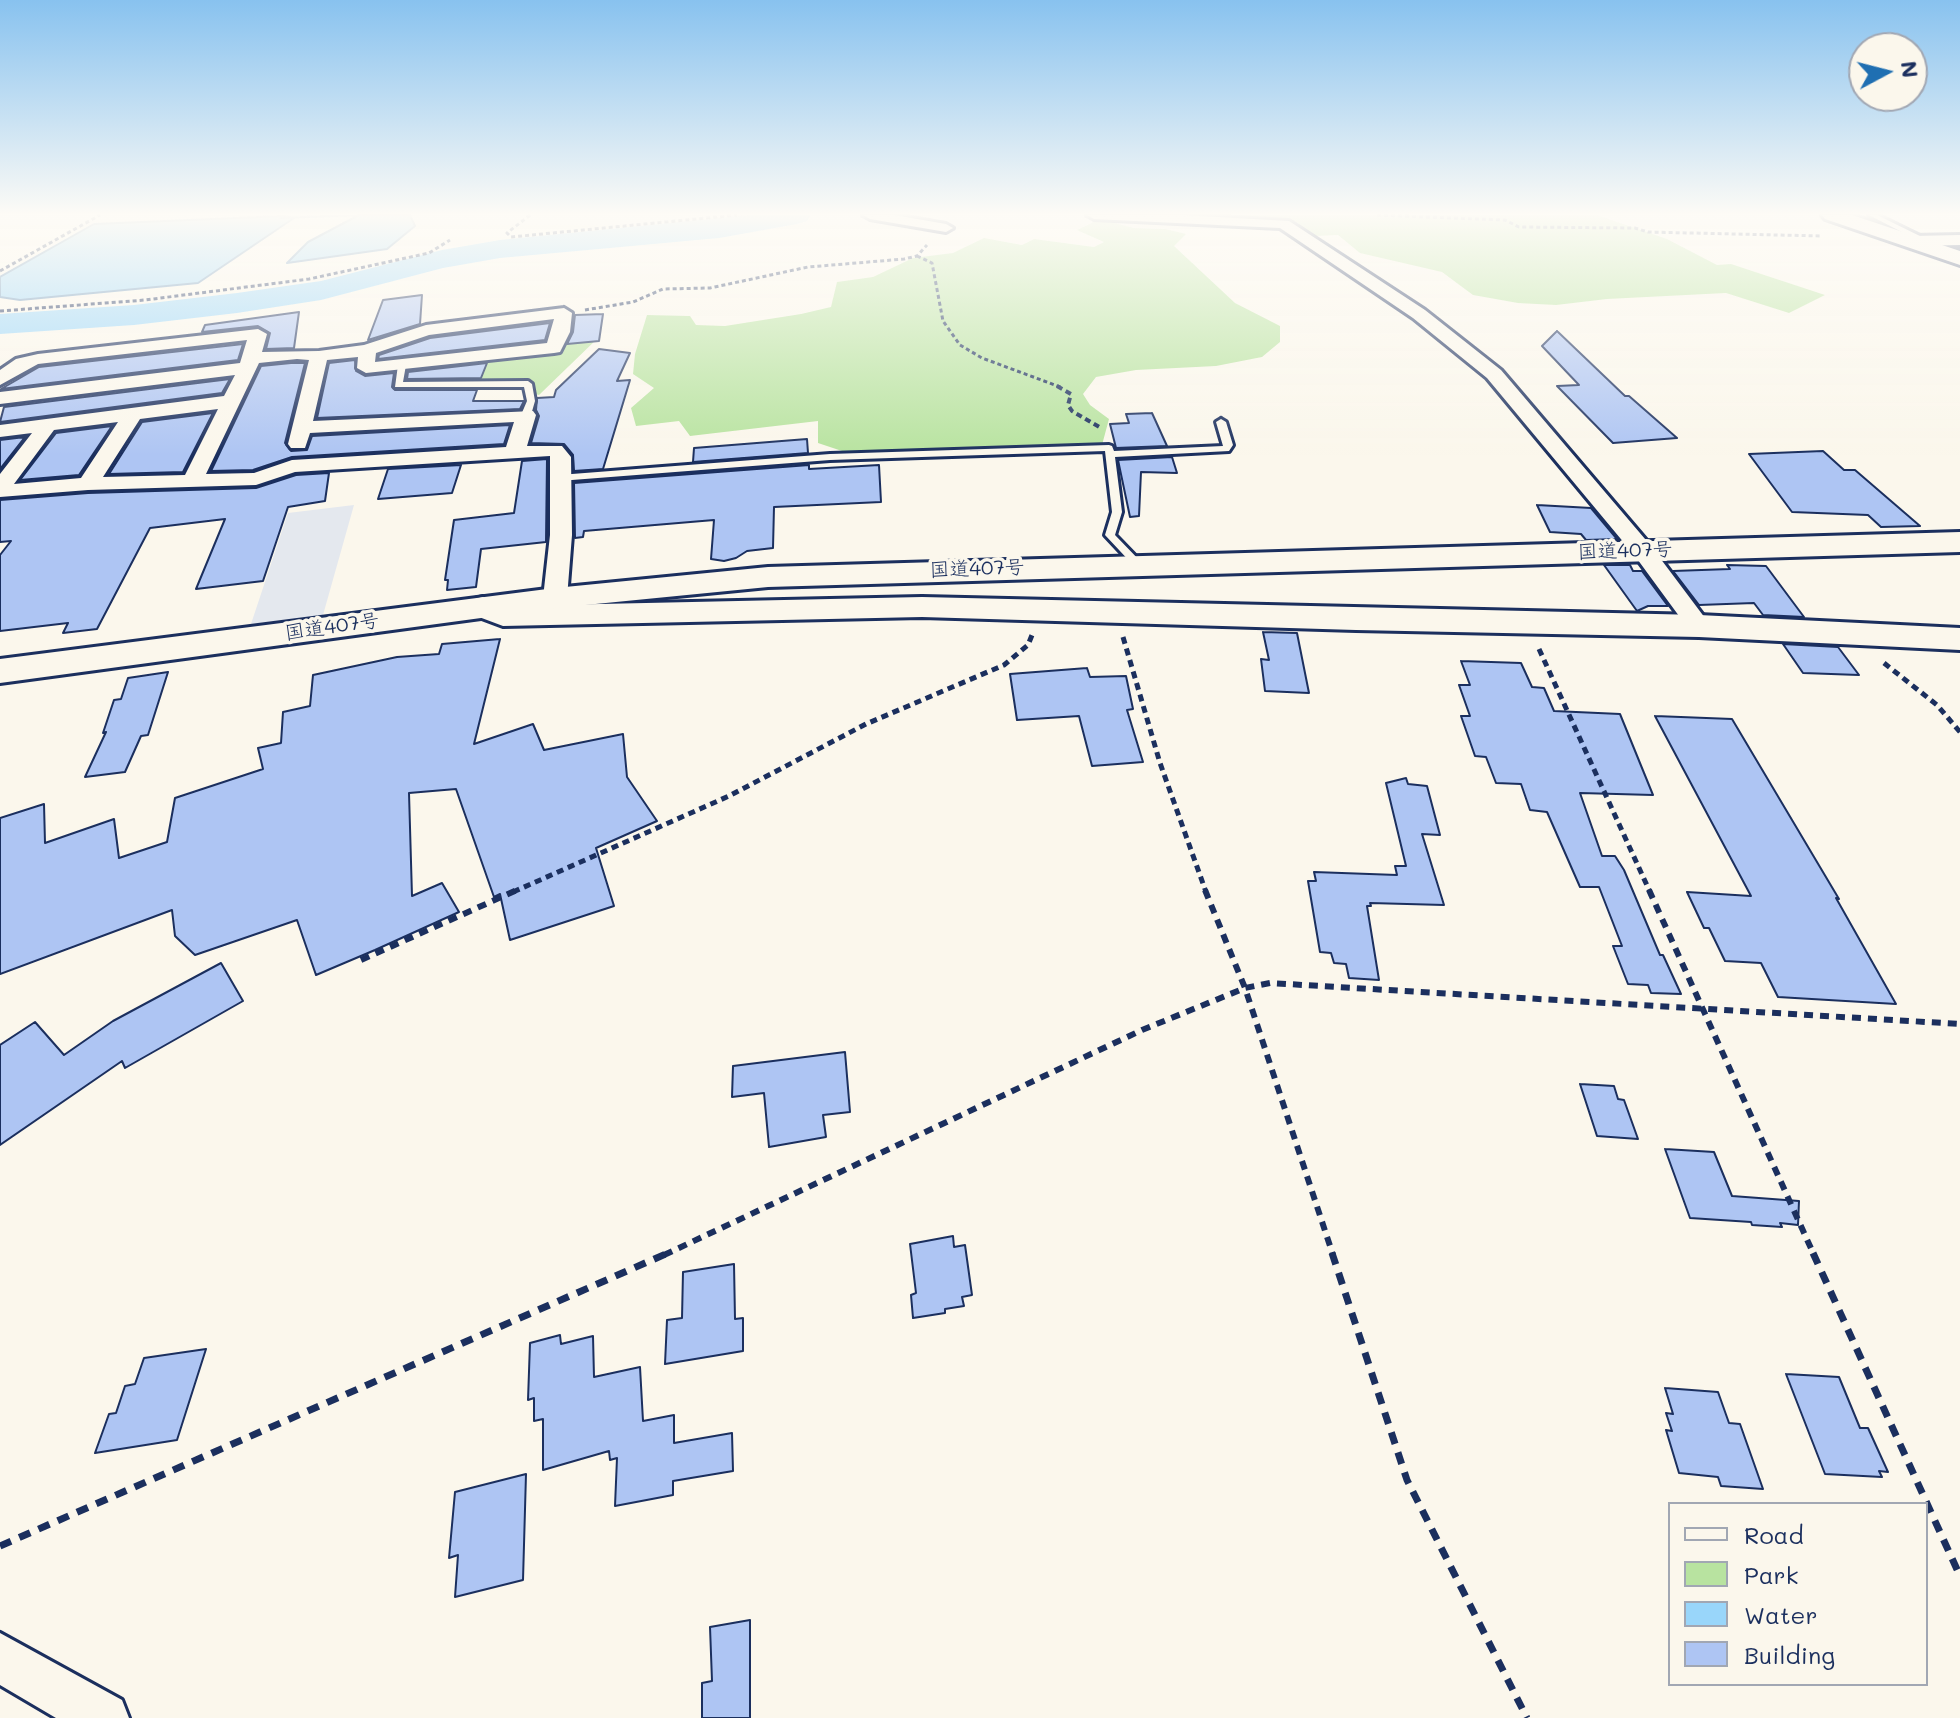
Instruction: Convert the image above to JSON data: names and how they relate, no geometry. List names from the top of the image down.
{
  "streets": {
    "highway": ["国道407号"]
  },
  "legend": [
    "Road",
    "Park",
    "Water",
    "Building"
  ],
  "north": "right"
}
